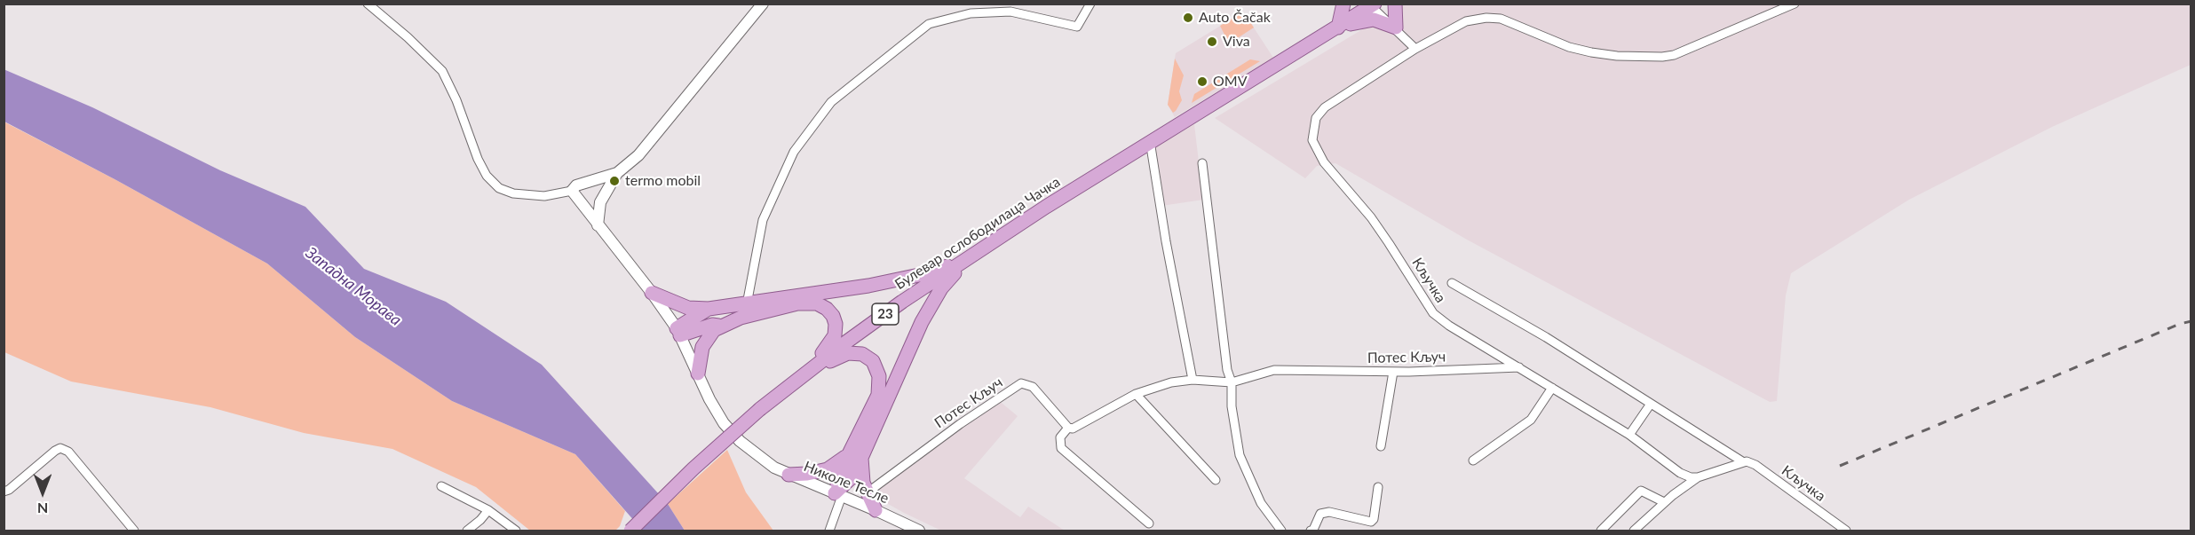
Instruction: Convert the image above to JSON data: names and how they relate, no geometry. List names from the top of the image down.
{
  "streets": {
    "main road": ["Булевар ослободилаца Чачка", "23"],
    "street": ["Кључка", "Потес Кључ", "Николе Тесле"]
  },
  "crossings": [
    ["Кључка", "Потес Кључ"]
  ],
  "water": ["Западна Морава"],
  "places": [
    "Auto Čačak",
    "Viva",
    "OMV",
    "termo mobil"
  ],
  "north": "bottom"
}
